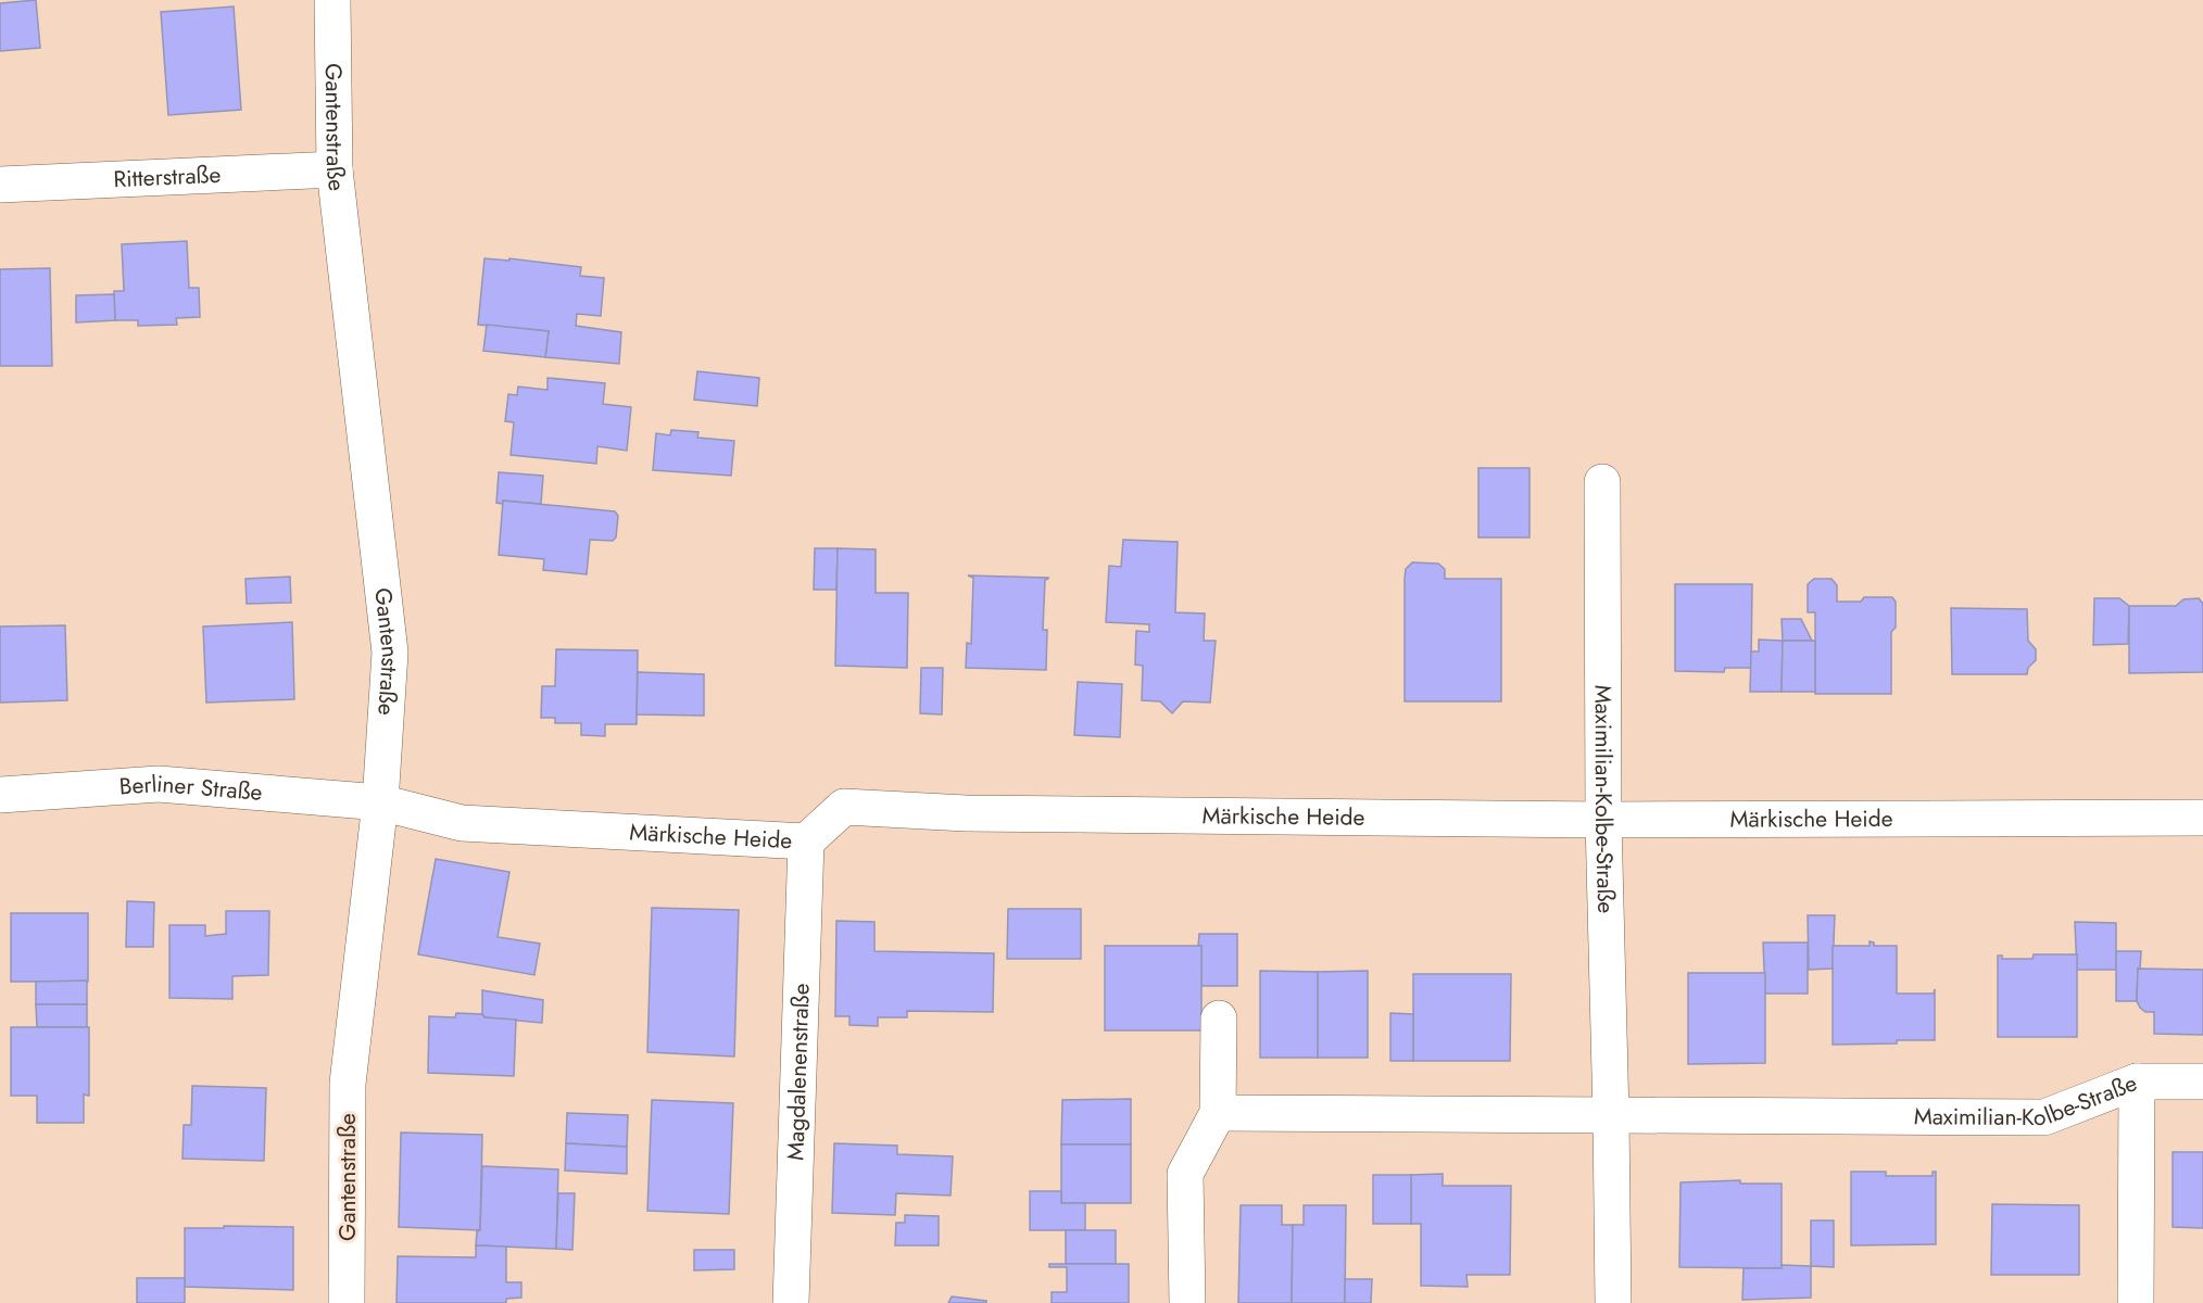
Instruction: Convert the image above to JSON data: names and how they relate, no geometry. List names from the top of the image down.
{
  "streets": {
    "street": [
      "Gantenstraße",
      "Ritterstraße",
      "Berliner Straße",
      "Maximilian-Kolbe-Straße",
      "Märkische Heide",
      "Magdalenenstraße"
    ]
  },
  "crossings": [
    ["Gantenstraße", "Ritterstraße"],
    ["Gantenstraße", "Berliner Straße"],
    ["Gantenstraße", "Märkische Heide"],
    ["Berliner Straße", "Märkische Heide"],
    ["Maximilian-Kolbe-Straße", "Märkische Heide"],
    ["Märkische Heide", "Magdalenenstraße"]
  ]
}
